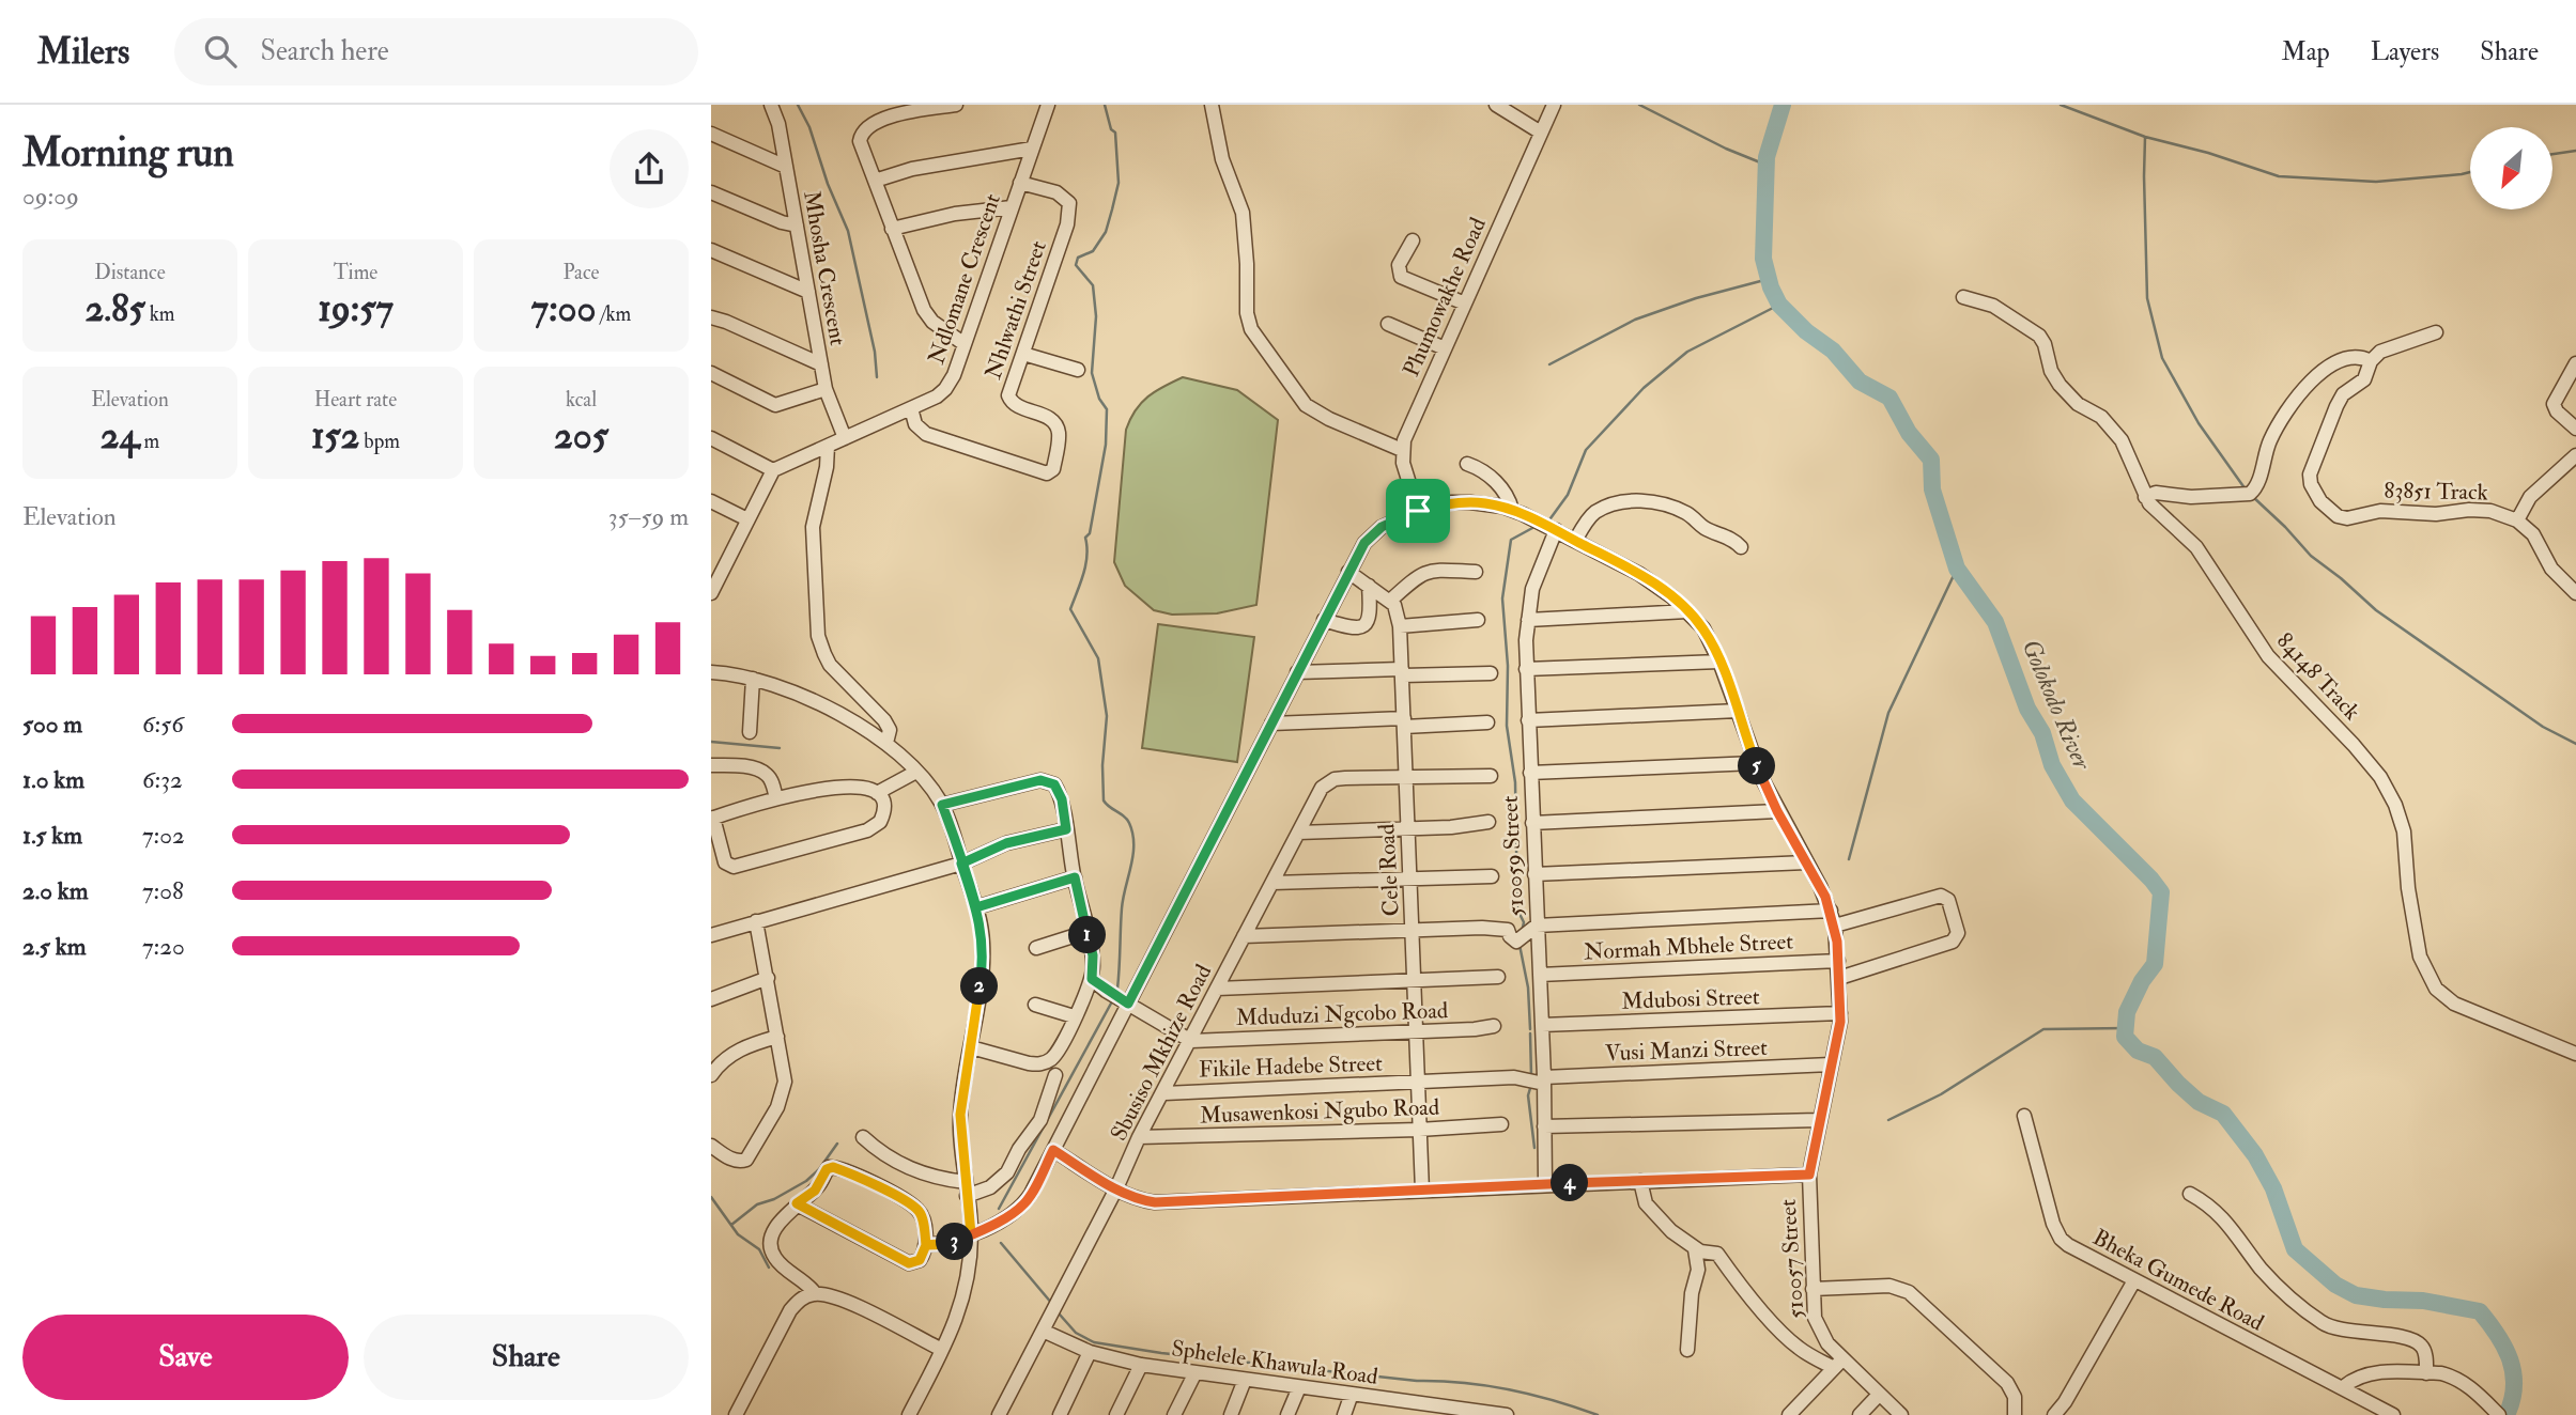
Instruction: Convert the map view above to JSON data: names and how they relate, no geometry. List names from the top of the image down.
{
  "streets": {
    "street": [
      "Mhosha Crescent",
      "Ndlomane Crescent",
      "Phumowakhe Road",
      "Nhlwathi Street",
      "83851 Track",
      "84148 Track",
      "510059 Street",
      "Cele Road",
      "Normah Mbhele Street",
      "Mdubosi Street",
      "Mduduzi Ngcobo Road",
      "Vusi Manzi Street",
      "Sbusiso Mkhize Road",
      "Fikile Hadebe Street",
      "Musawenkosi Ngubo Road",
      "510057 Street",
      "Bheka Gumede Road",
      "Sphelele Khawula Road"
    ]
  },
  "crossings": [
    ["Mhosha Crescent", "Ndlomane Crescent"],
    ["Ndlomane Crescent", "Nhlwathi Street"],
    ["510059 Street", "Normah Mbhele Street"],
    ["510059 Street", "Mdubosi Street"],
    ["510059 Street", "Vusi Manzi Street"],
    ["510059 Street", "Musawenkosi Ngubo Road"],
    ["510059 Street", "510057 Street"],
    ["Cele Road", "Mduduzi Ngcobo Road"],
    ["Cele Road", "Sbusiso Mkhize Road"],
    ["Cele Road", "Fikile Hadebe Street"],
    ["Cele Road", "Musawenkosi Ngubo Road"],
    ["Normah Mbhele Street", "510057 Street"],
    ["Mdubosi Street", "510057 Street"],
    ["Mduduzi Ngcobo Road", "Sbusiso Mkhize Road"],
    ["Vusi Manzi Street", "Musawenkosi Ngubo Road"],
    ["Vusi Manzi Street", "510057 Street"],
    ["Sbusiso Mkhize Road", "Fikile Hadebe Street"],
    ["Sbusiso Mkhize Road", "Musawenkosi Ngubo Road"],
    ["Sbusiso Mkhize Road", "Sphelele Khawula Road"],
    ["Fikile Hadebe Street", "Musawenkosi Ngubo Road"]
  ],
  "water": ["Golokodo River"],
  "north": "bottom left",
  "page": {
    "header": "Milers",
    "search": "Search here",
    "nav": ["Map", "Layers", "Share"],
    "heading": ["Morning run", "09:09"],
    "stats": [
      ["Distance", "2.85 km"],
      ["Time", "19:57"],
      ["Pace", "7:00 /km"],
      ["Elevation", "24 m"],
      ["Heart rate", "152 bpm"],
      ["kcal", "205"]
    ],
    "chart": ["Elevation", "35–59 m"],
    "list": [
      {
        "name": "500 m",
        "note": "6:56"
      },
      {
        "name": "1.0 km",
        "note": "6:32"
      },
      {
        "name": "1.5 km",
        "note": "7:02"
      },
      {
        "name": "2.0 km",
        "note": "7:08"
      },
      {
        "name": "2.5 km",
        "note": "7:20"
      }
    ],
    "pins": [
      "5",
      "1",
      "2",
      "4",
      "3"
    ],
    "buttons": ["Save", "Share"]
  }
}
